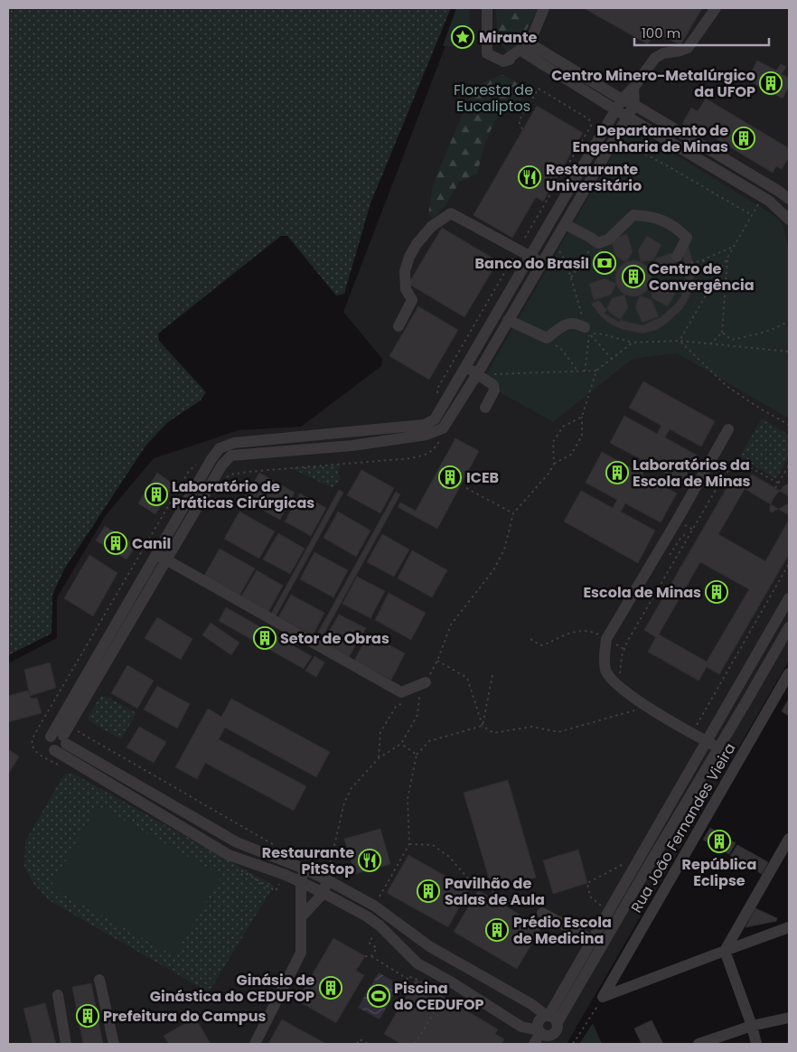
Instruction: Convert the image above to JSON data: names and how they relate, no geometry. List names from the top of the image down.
{
  "streets": {
    "street": ["Rua João Fernandes Vieira"]
  },
  "parks": ["Floresta de Eucaliptos"],
  "places": {
    "place": ["Mirante"],
    "building": [
      "Centro Minero-Metalúrgico da UFOP",
      "Departamento de Engenharia de Minas",
      "Centro de Convergência",
      "Laboratórios da Escola de Minas",
      "ICEB",
      "Laboratório de Práticas Cirúrgicas",
      "Canil",
      "Escola de Minas",
      "Setor de Obras",
      "República Eclipse",
      "Pavilhão de Salas de Aula",
      "Prédio Escola de Medicina",
      "Ginásio de Ginástica do CEDUFOP",
      "Prefeitura do Campus"
    ],
    "restaurant": ["Restaurante Universitário", "Restaurante PitStop"],
    "bank": ["Banco do Brasil"],
    "sports": ["Piscina do CEDUFOP"]
  },
  "scale_bar": "100 m"
}
